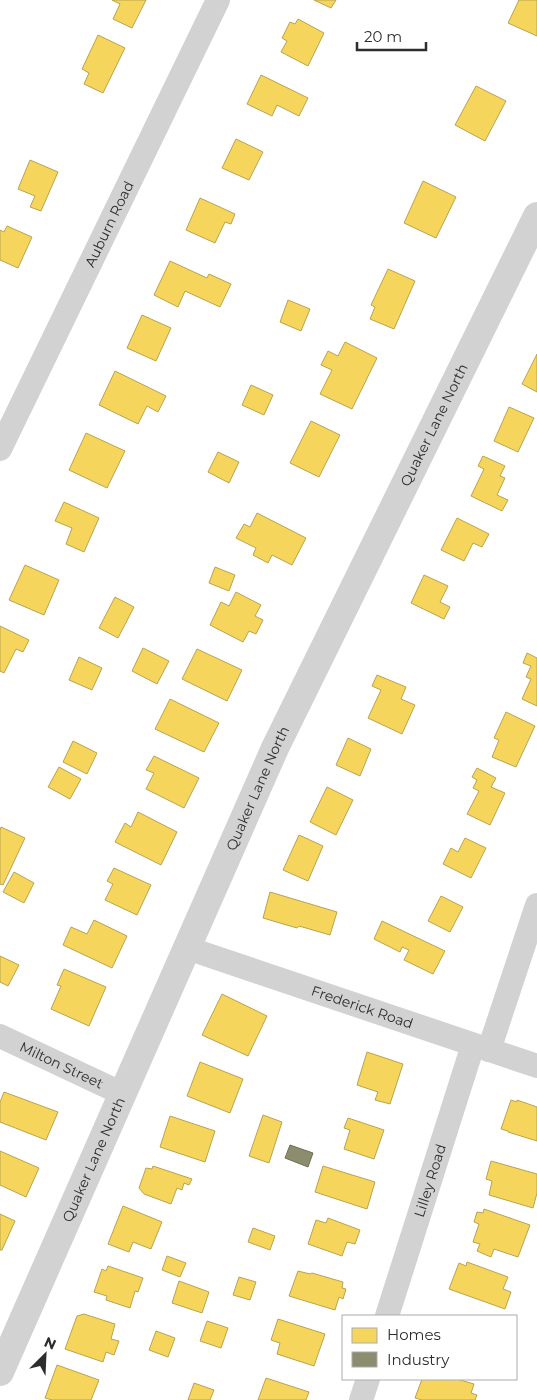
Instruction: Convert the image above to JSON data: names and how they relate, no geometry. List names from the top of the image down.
{
  "streets": {
    "street": [
      "Auburn Road",
      "Quaker Lane North",
      "Frederick Road",
      "Milton Street",
      "Lilley Road"
    ]
  },
  "crossings": [
    ["Quaker Lane North", "Frederick Road"],
    ["Quaker Lane North", "Milton Street"],
    ["Frederick Road", "Lilley Road"]
  ],
  "legend": ["Homes", "Industry"],
  "scale_bar": "20 m",
  "north": "top right"
}
